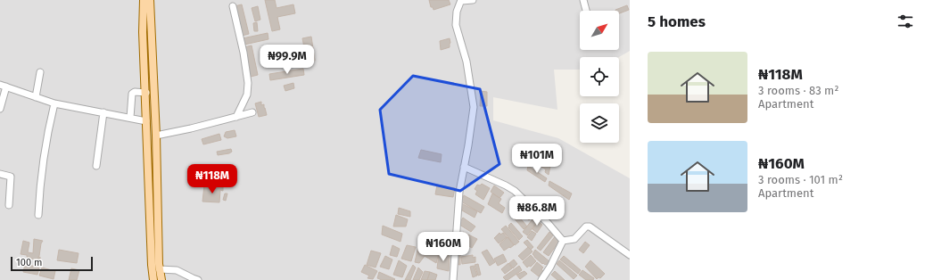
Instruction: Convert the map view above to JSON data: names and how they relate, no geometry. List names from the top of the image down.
{
  "scale_bar": "100 m",
  "north": "top right",
  "page": {
    "heading": "5 homes",
    "list": [
      {
        "name": "₦118M",
        "note": "3 rooms · 83 m² · Apartment"
      },
      {
        "name": "₦160M",
        "note": "3 rooms · 101 m² · Apartment"
      }
    ],
    "price": [
      "₦99.9M",
      "₦101M",
      "₦118M",
      "₦86.8M",
      "₦160M"
    ],
    "scale": "100 m"
  }
}
